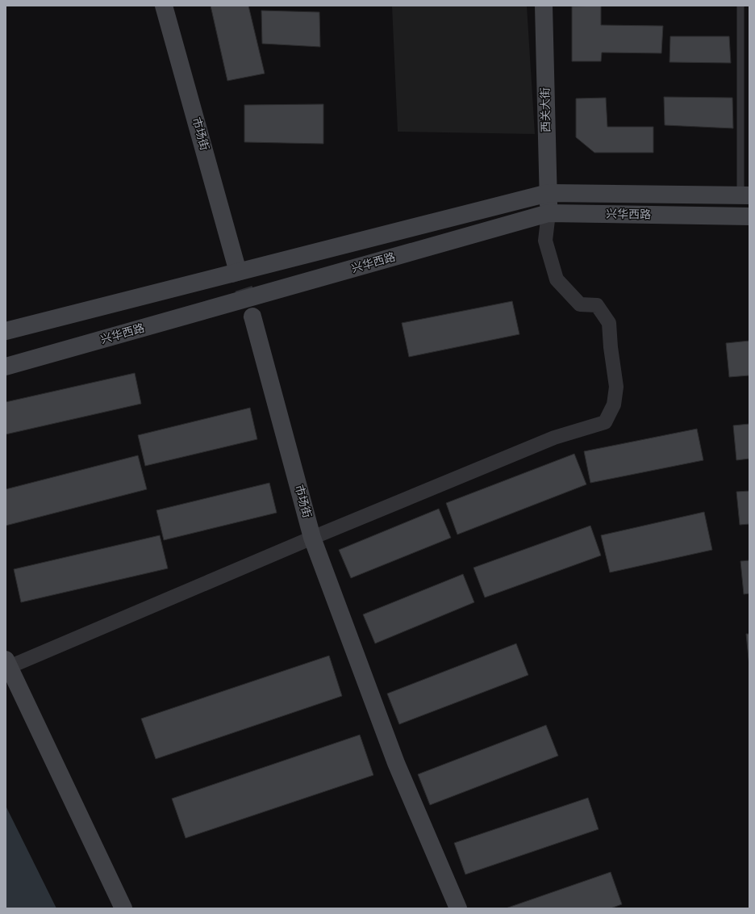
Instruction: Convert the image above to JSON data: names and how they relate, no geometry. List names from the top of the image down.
{
  "streets": {
    "main road": ["西关大街", "市场街", "兴华西路"]
  },
  "crossings": [
    ["西关大街", "兴华西路"]
  ]
}
